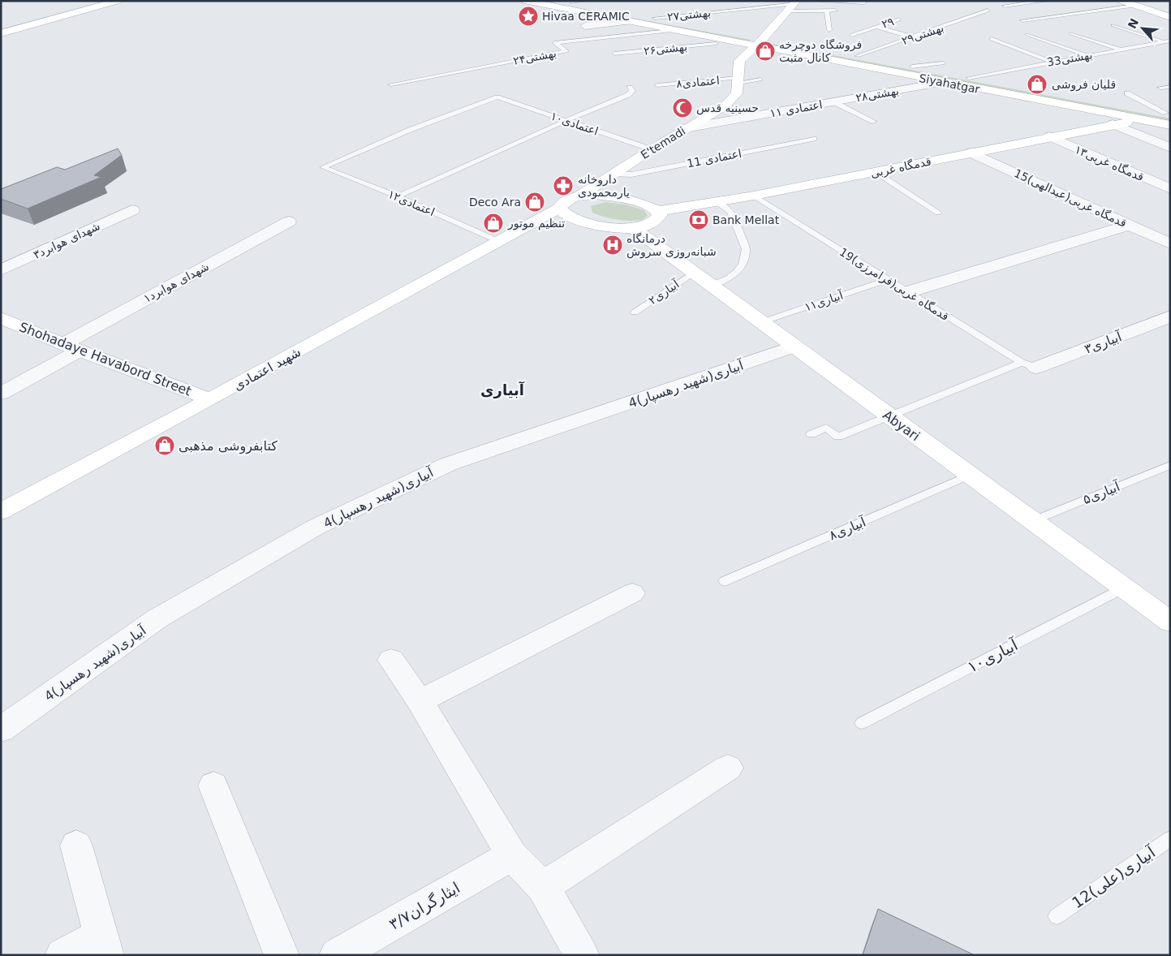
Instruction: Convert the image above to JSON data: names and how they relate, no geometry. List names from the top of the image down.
{
  "streets": {
    "street": [
      "Siyahatgar",
      "۲۸بهشتی",
      "۱۱ اعتمادی",
      "E'temadi",
      "قدمگاه غربی۱۳",
      "قدمگاه غربی",
      "15قدمگاه غربی(عبدالهی)",
      "۳شهدای هوابرد",
      "شهدای هوابرد۱",
      "آبیاری۳",
      "Shohadaye Havabord Street",
      "شهید اعتمادی",
      "4آبیاری(شهید رهسپار)",
      "Abyari",
      "ایثارگران۳/۷"
    ],
    "lane": [
      "۲۷بهشتی",
      "۲۹",
      "۲۹بهشتی",
      "۲۶بهشتی",
      "۲۴بهشتی",
      "33بهشتی",
      "اعتمادی۸",
      "اعتمادی۱۰",
      "11 اعتمادی",
      "اعتمادی۱۲",
      "19قدمگاه غربی(فرامرزی)",
      "آبیاری۲",
      "آبیاری۱۱",
      "آبیاری۵",
      "آبیاری۸",
      "آبیاری۱۰",
      "12آبیاری(علی)"
    ]
  },
  "crossings": [
    ["۲۷بهشتی", "Siyahatgar"],
    ["۲۹بهشتی", "Siyahatgar"],
    ["33بهشتی", "Siyahatgar"],
    ["اعتمادی۸", "E'temadi"],
    ["Siyahatgar", "۲۸بهشتی"],
    ["Siyahatgar", "قدمگاه غربی"],
    ["۲۸بهشتی", "۱۱ اعتمادی"],
    ["۱۱ اعتمادی", "E'temadi"],
    ["اعتمادی۱۰", "E'temadi"],
    ["اعتمادی۱۰", "اعتمادی۱۲"],
    ["E'temadi", "11 اعتمادی"],
    ["E'temadi", "شهید اعتمادی"],
    ["قدمگاه غربی۱۳", "قدمگاه غربی"],
    ["قدمگاه غربی", "15قدمگاه غربی(عبدالهی)"],
    ["قدمگاه غربی", "19قدمگاه غربی(فرامرزی)"],
    ["اعتمادی۱۲", "شهید اعتمادی"],
    ["شهدای هوابرد۱", "Shohadaye Havabord Street"],
    ["19قدمگاه غربی(فرامرزی)", "آبیاری۱۱"],
    ["19قدمگاه غربی(فرامرزی)", "آبیاری۳"],
    ["آبیاری۲", "Abyari"],
    ["آبیاری۱۱", "Abyari"],
    ["آبیاری۳", "Abyari"],
    ["Shohadaye Havabord Street", "شهید اعتمادی"],
    ["4آبیاری(شهید رهسپار)", "Abyari"],
    ["Abyari", "آبیاری۵"],
    ["Abyari", "آبیاری۸"],
    ["Abyari", "آبیاری۱۰"]
  ],
  "districts": ["آبیاری"],
  "places": {
    "place": ["Hivaa CERAMIC"],
    "shop": [
      "فروشگاه دوچرخه کانال مثبت",
      "قلیان فروشی",
      "Deco Ara",
      "تنظیم موتور",
      "کتابفروشی مذهبی"
    ],
    "mosque": ["حسینیه قدس"],
    "pharmacy": ["داروخانه یارمحمودی"],
    "bank": ["Bank Mellat"],
    "hospital": ["درمانگاه شبانه‌روزی سروش"]
  },
  "north": "top left"
}
